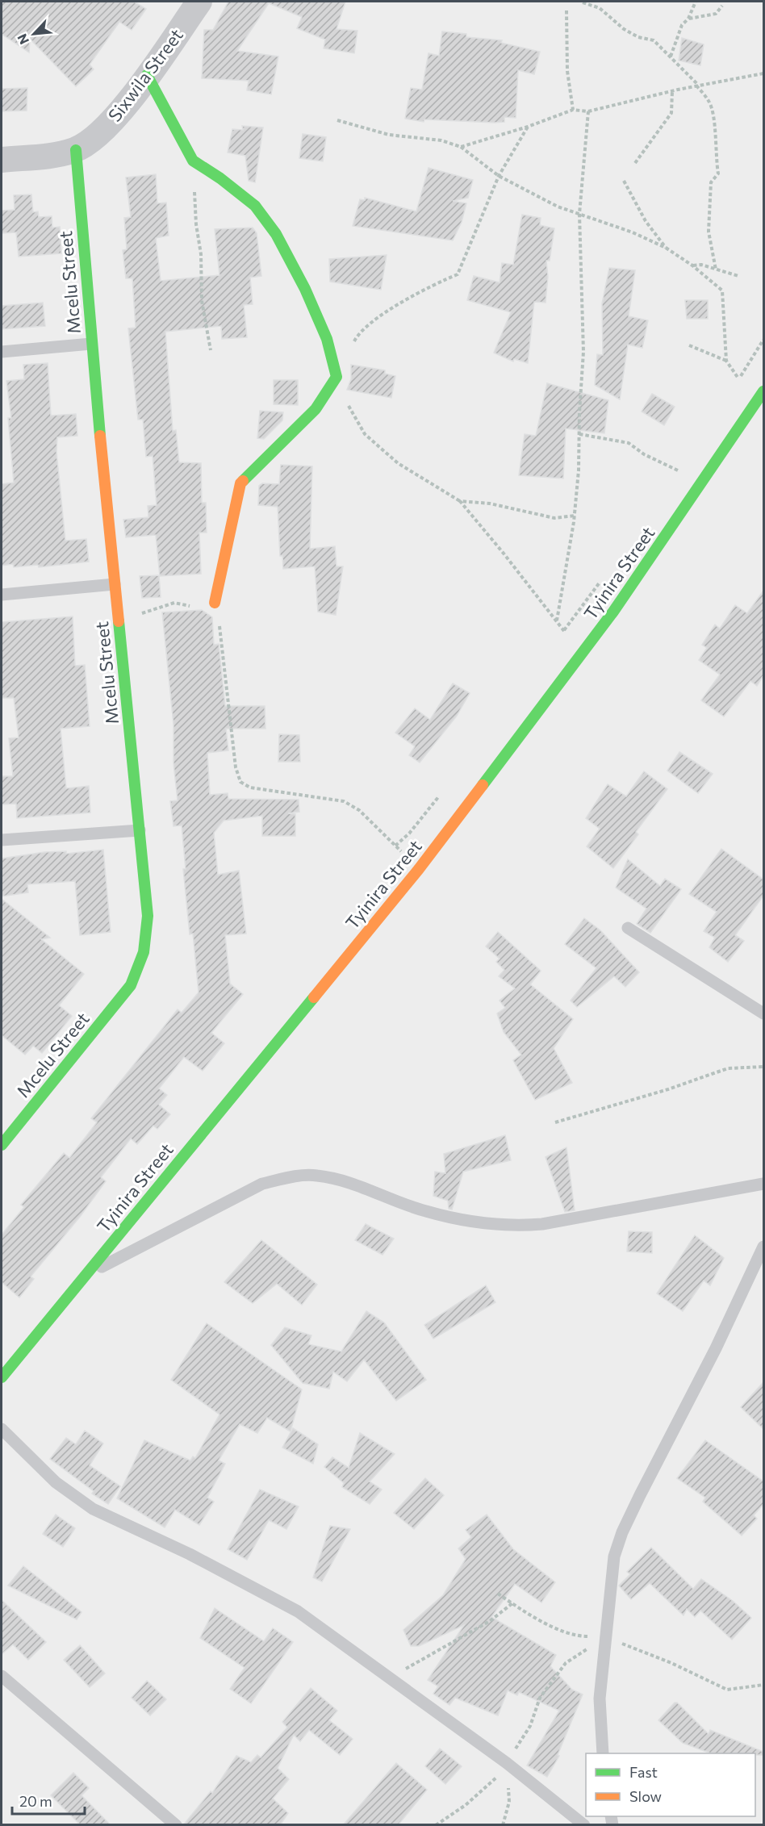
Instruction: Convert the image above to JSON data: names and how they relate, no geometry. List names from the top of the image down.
{
  "streets": {
    "street": ["Sixwila Street", "Mcelu Street", "Tyinira Street"]
  },
  "crossings": [
    ["Sixwila Street", "Mcelu Street"]
  ],
  "legend": ["Fast", "Slow"],
  "scale_bar": "20 m",
  "north": "bottom left"
}
